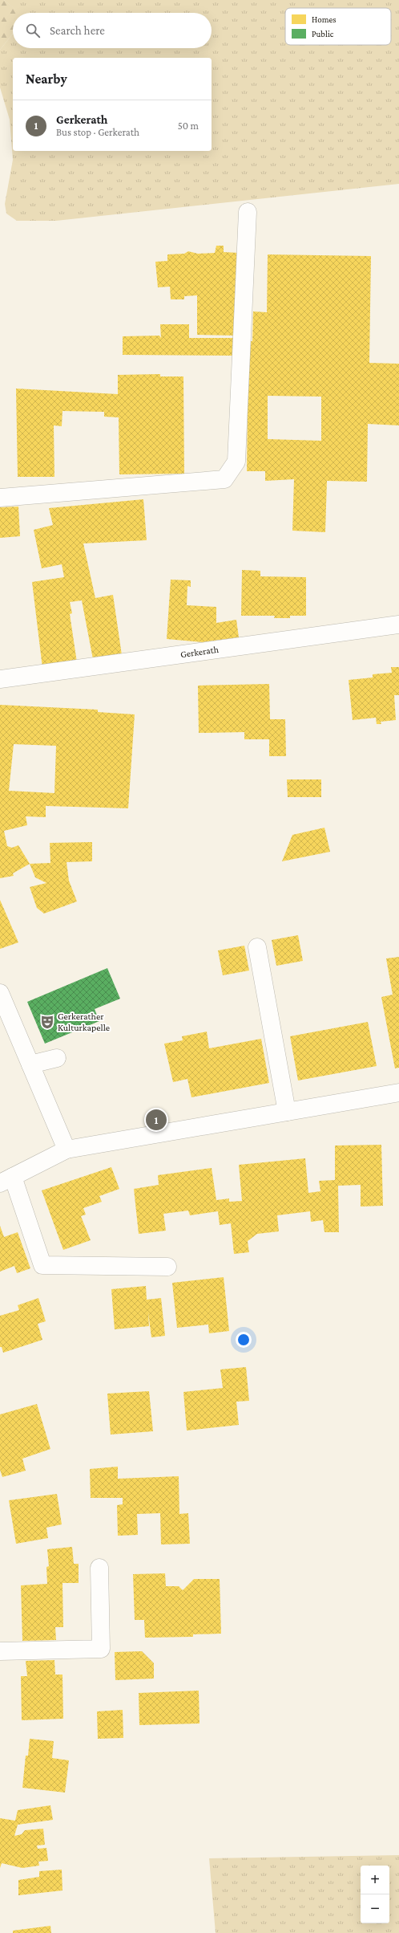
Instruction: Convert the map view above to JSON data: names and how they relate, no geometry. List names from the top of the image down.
{
  "streets": {
    "street": ["Gerkerath"]
  },
  "places": {
    "theatre": ["Gerkerather Kulturkapelle"]
  },
  "legend": ["Homes", "Public"],
  "page": {
    "search": "Search here",
    "heading": "Nearby",
    "list": [
      {
        "mark": "1",
        "name": "Gerkerath",
        "note": "Bus stop · Gerkerath",
        "value": "50 m"
      }
    ],
    "pins": "1",
    "map_buttons": ["+", "−"]
  }
}
